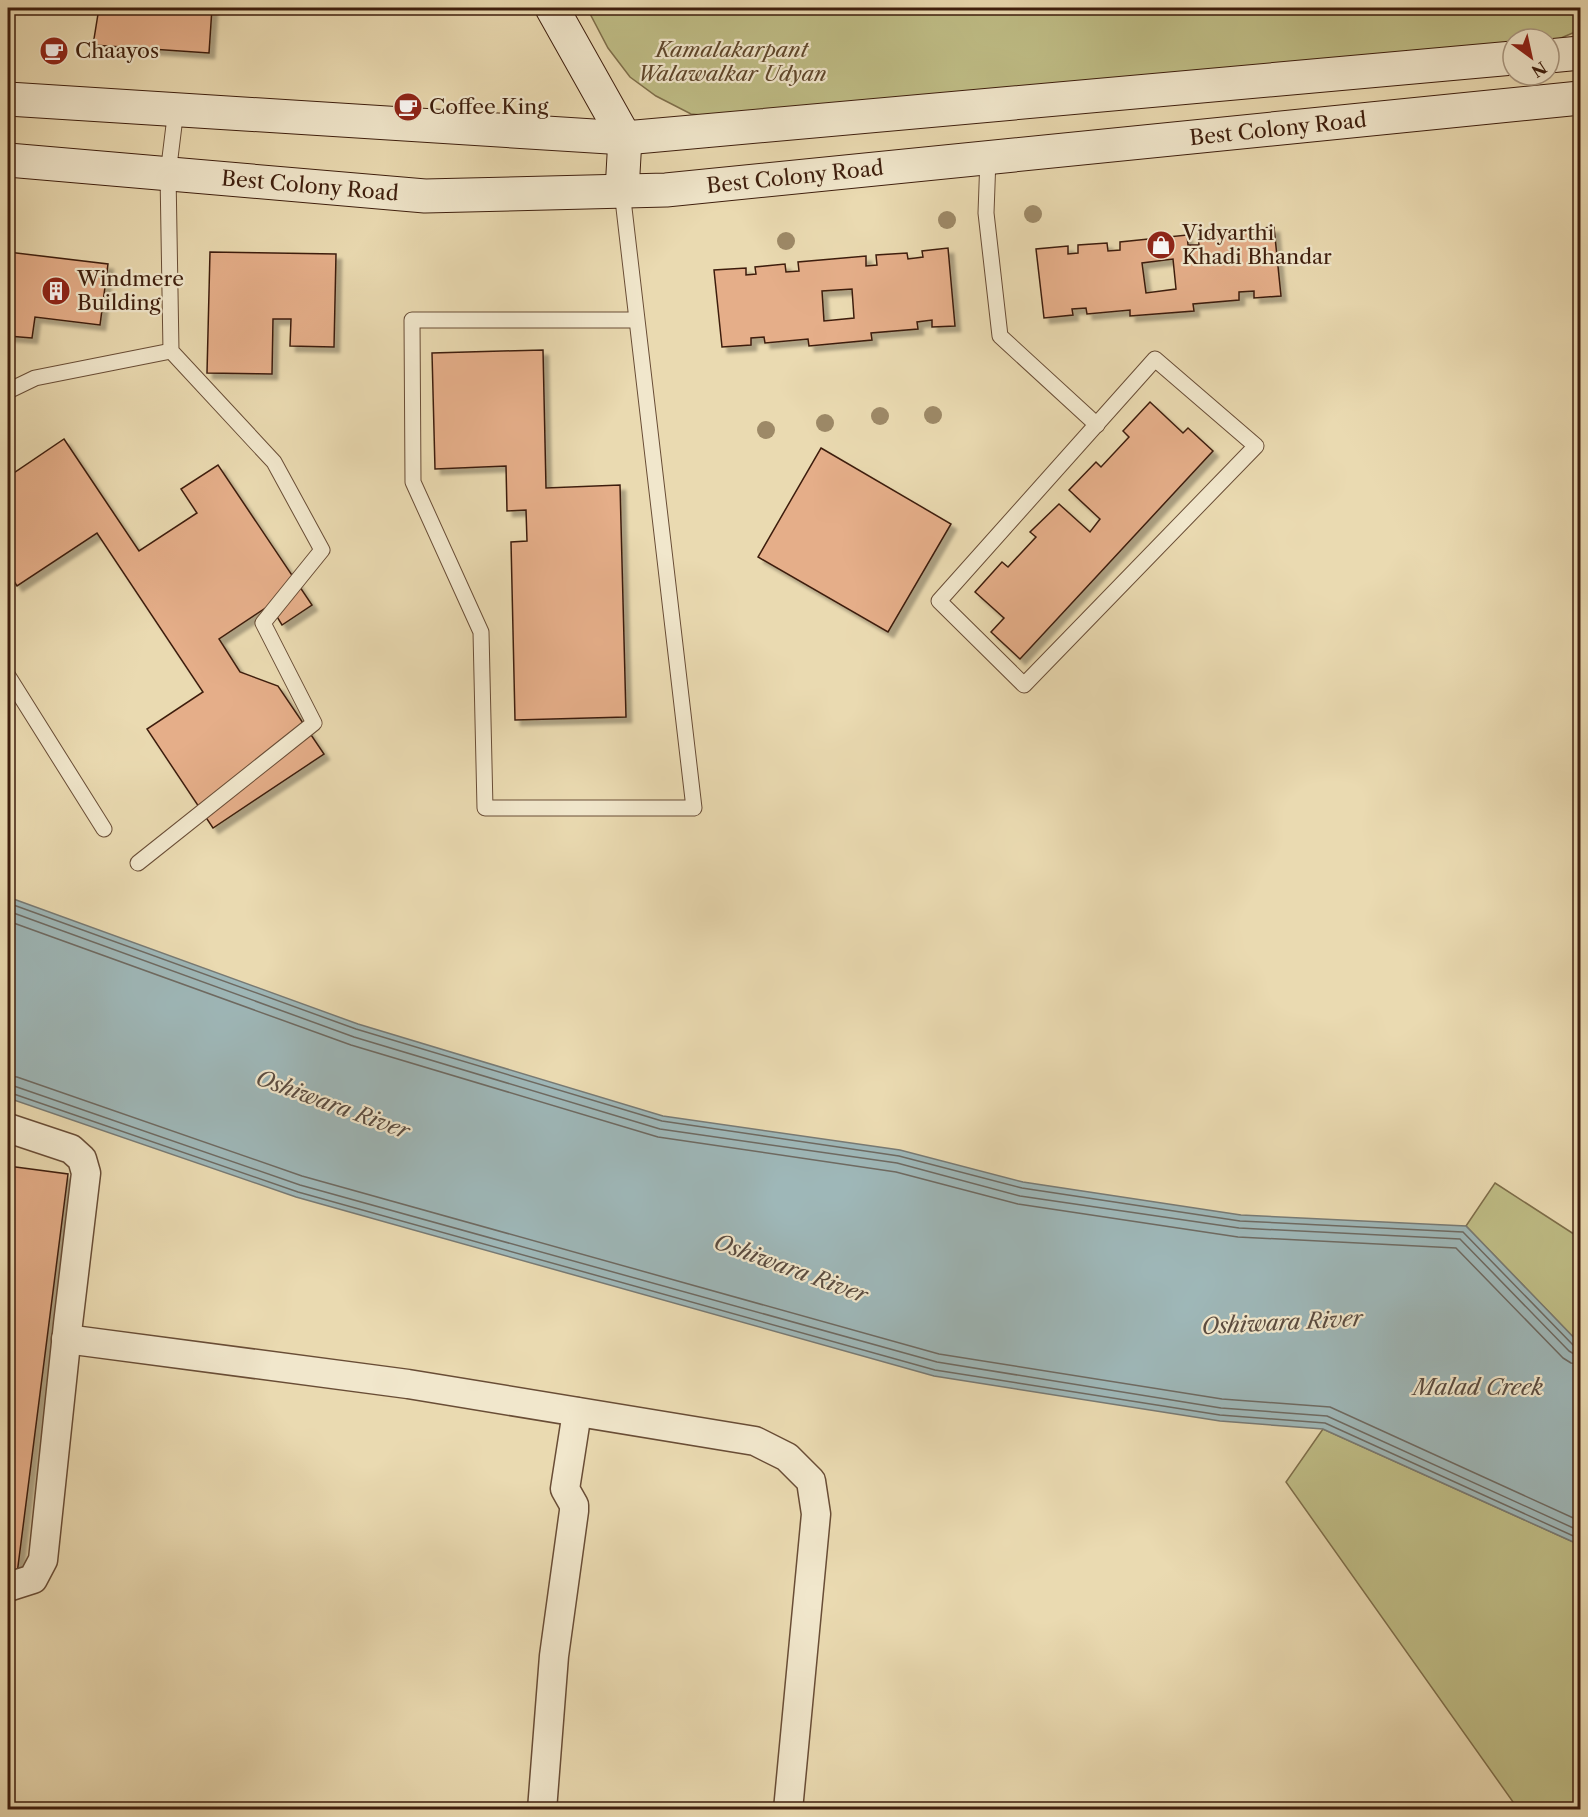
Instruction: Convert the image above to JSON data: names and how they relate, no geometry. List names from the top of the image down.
{
  "streets": {
    "street": ["Best Colony Road"]
  },
  "water": ["Oshiwara River", "Malad Creek"],
  "parks": ["Kamalakarpant Walawalkar Udyan"],
  "places": {
    "cafe": ["Chaayos", "Coffee King"],
    "shop": ["Vidyarthi Khadi Bhandar"],
    "building": ["Windmere Building"]
  },
  "north": "bottom right"
}
